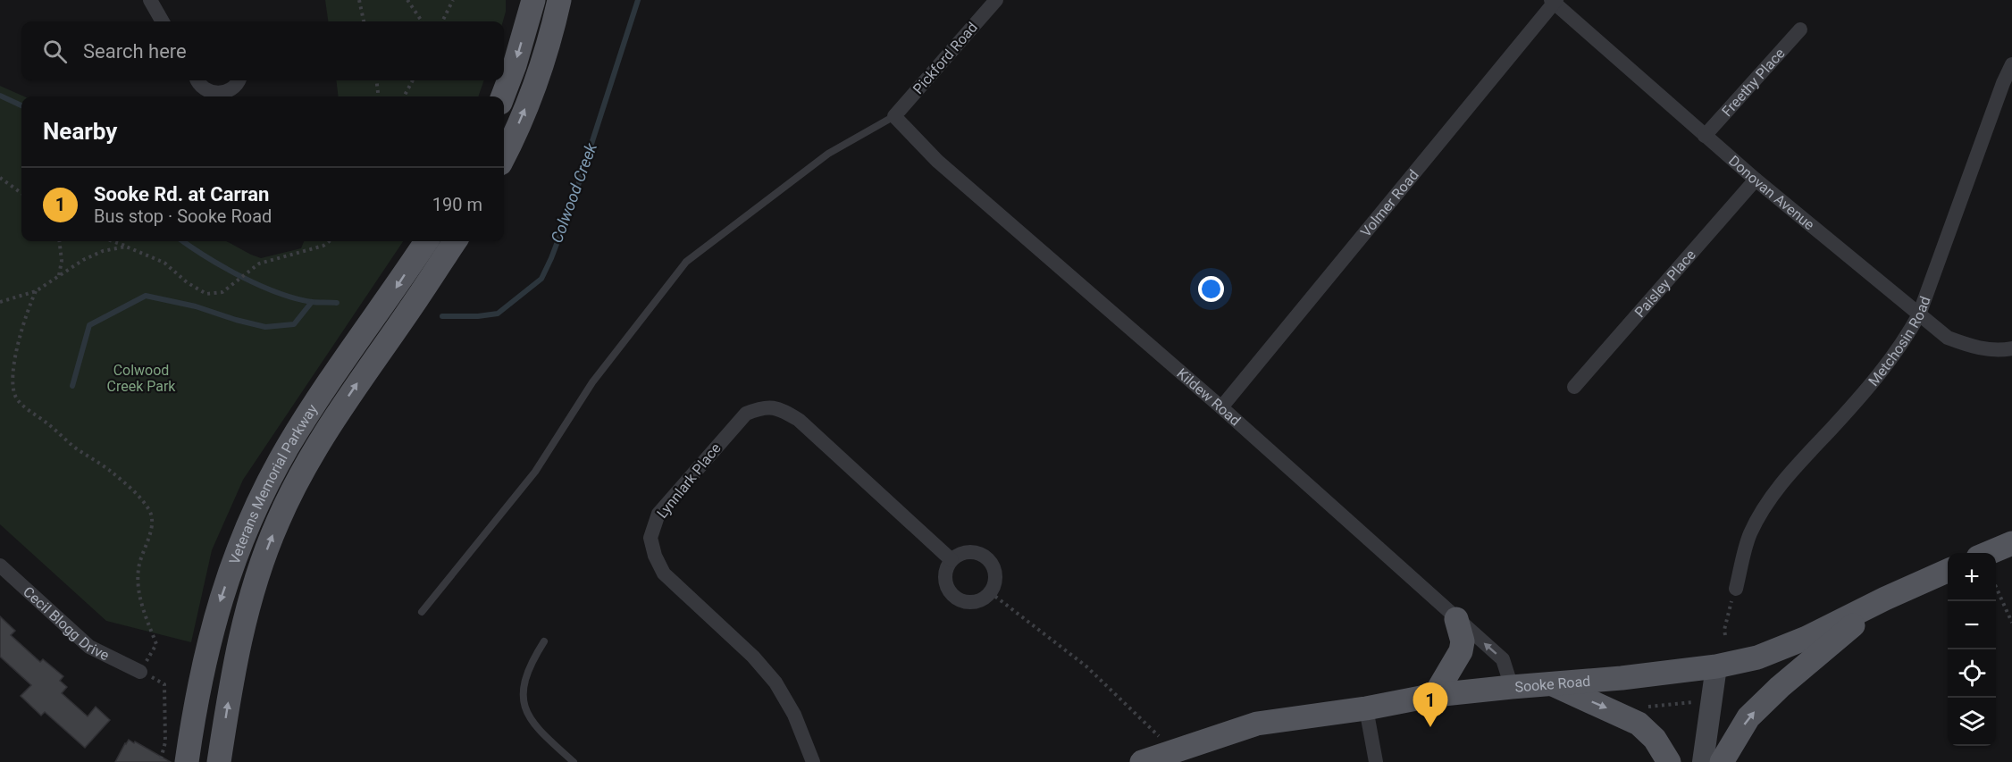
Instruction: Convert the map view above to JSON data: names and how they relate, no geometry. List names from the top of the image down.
{
  "streets": {
    "main road": ["Veterans Memorial Parkway", "Sooke Road"],
    "street": [
      "Pickford Road",
      "Freethy Place",
      "Donovan Avenue",
      "Volmer Road",
      "Paisley Place",
      "Metchosin Road",
      "Kildew Road",
      "Lynnlark Place",
      "Cecil Blogg Drive"
    ]
  },
  "crossings": [
    ["Pickford Road", "Kildew Road"],
    ["Freethy Place", "Donovan Avenue"],
    ["Donovan Avenue", "Volmer Road"],
    ["Donovan Avenue", "Paisley Place"],
    ["Donovan Avenue", "Metchosin Road"],
    ["Volmer Road", "Kildew Road"],
    ["Kildew Road", "Sooke Road"]
  ],
  "water": ["Colwood Creek"],
  "parks": ["Colwood Creek Park"],
  "page": {
    "search": "Search here",
    "heading": "Nearby",
    "list": [
      {
        "mark": "1",
        "name": "Sooke Rd. at Carran",
        "note": "Bus stop · Sooke Road",
        "value": "190 m"
      }
    ],
    "map_buttons": ["+", "−"],
    "pins": "1"
  }
}
